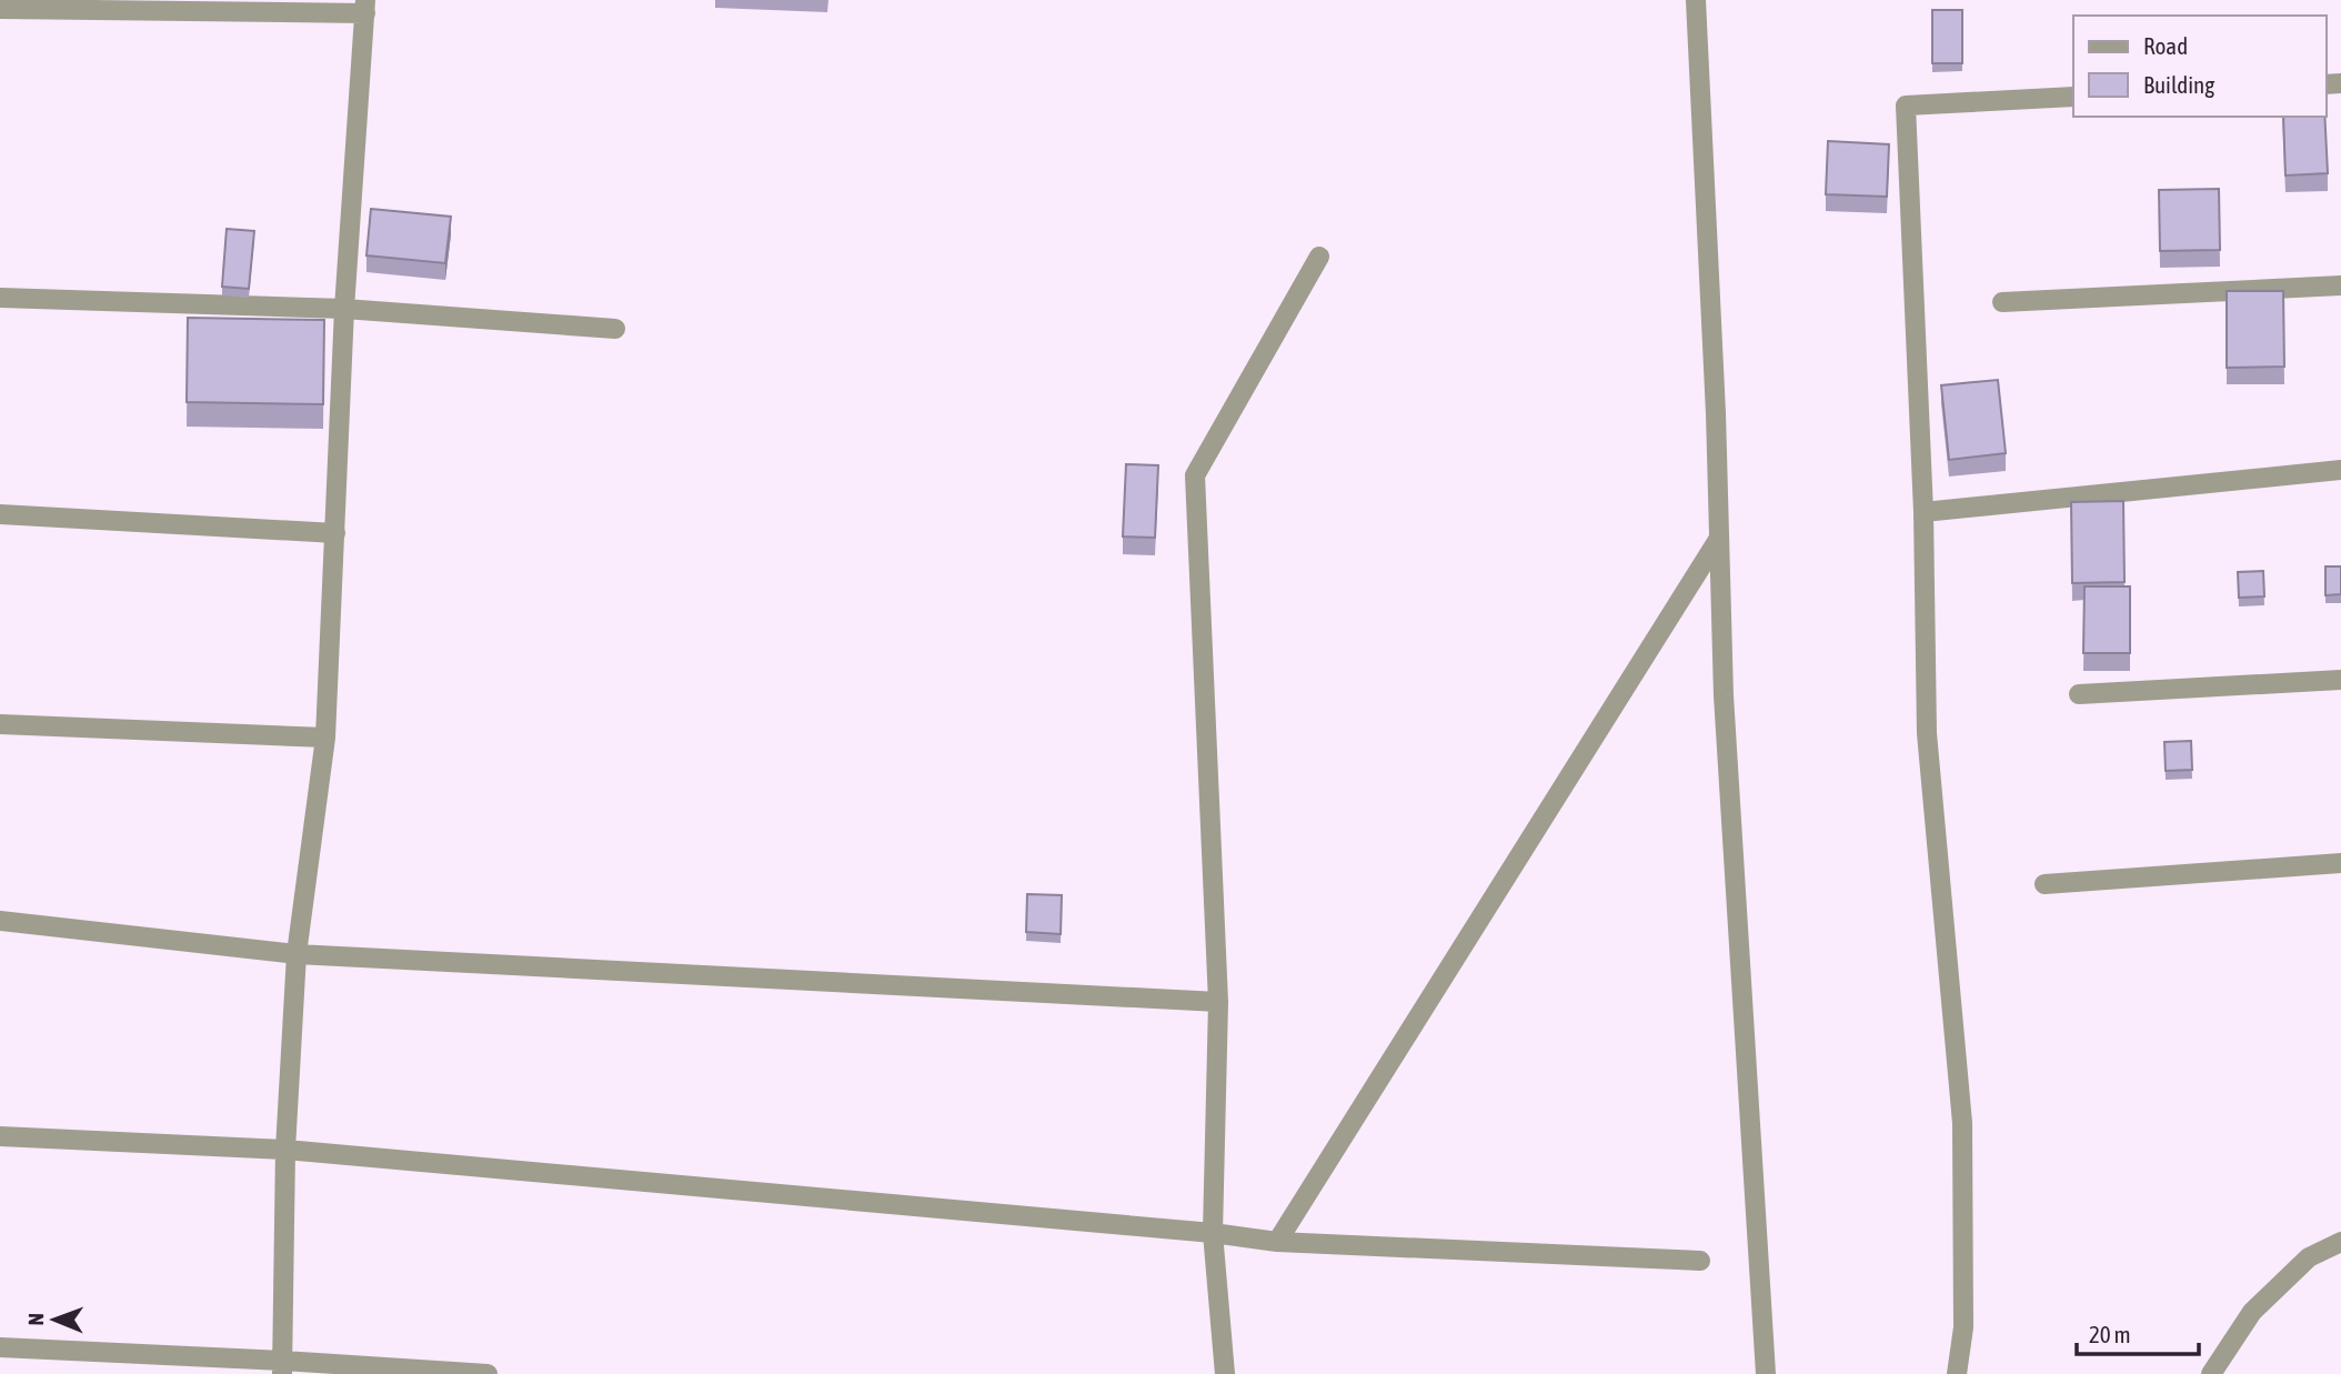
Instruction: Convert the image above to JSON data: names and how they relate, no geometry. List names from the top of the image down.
{
  "legend": ["Road", "Building"],
  "scale_bar": "20 m",
  "north": "left"
}
